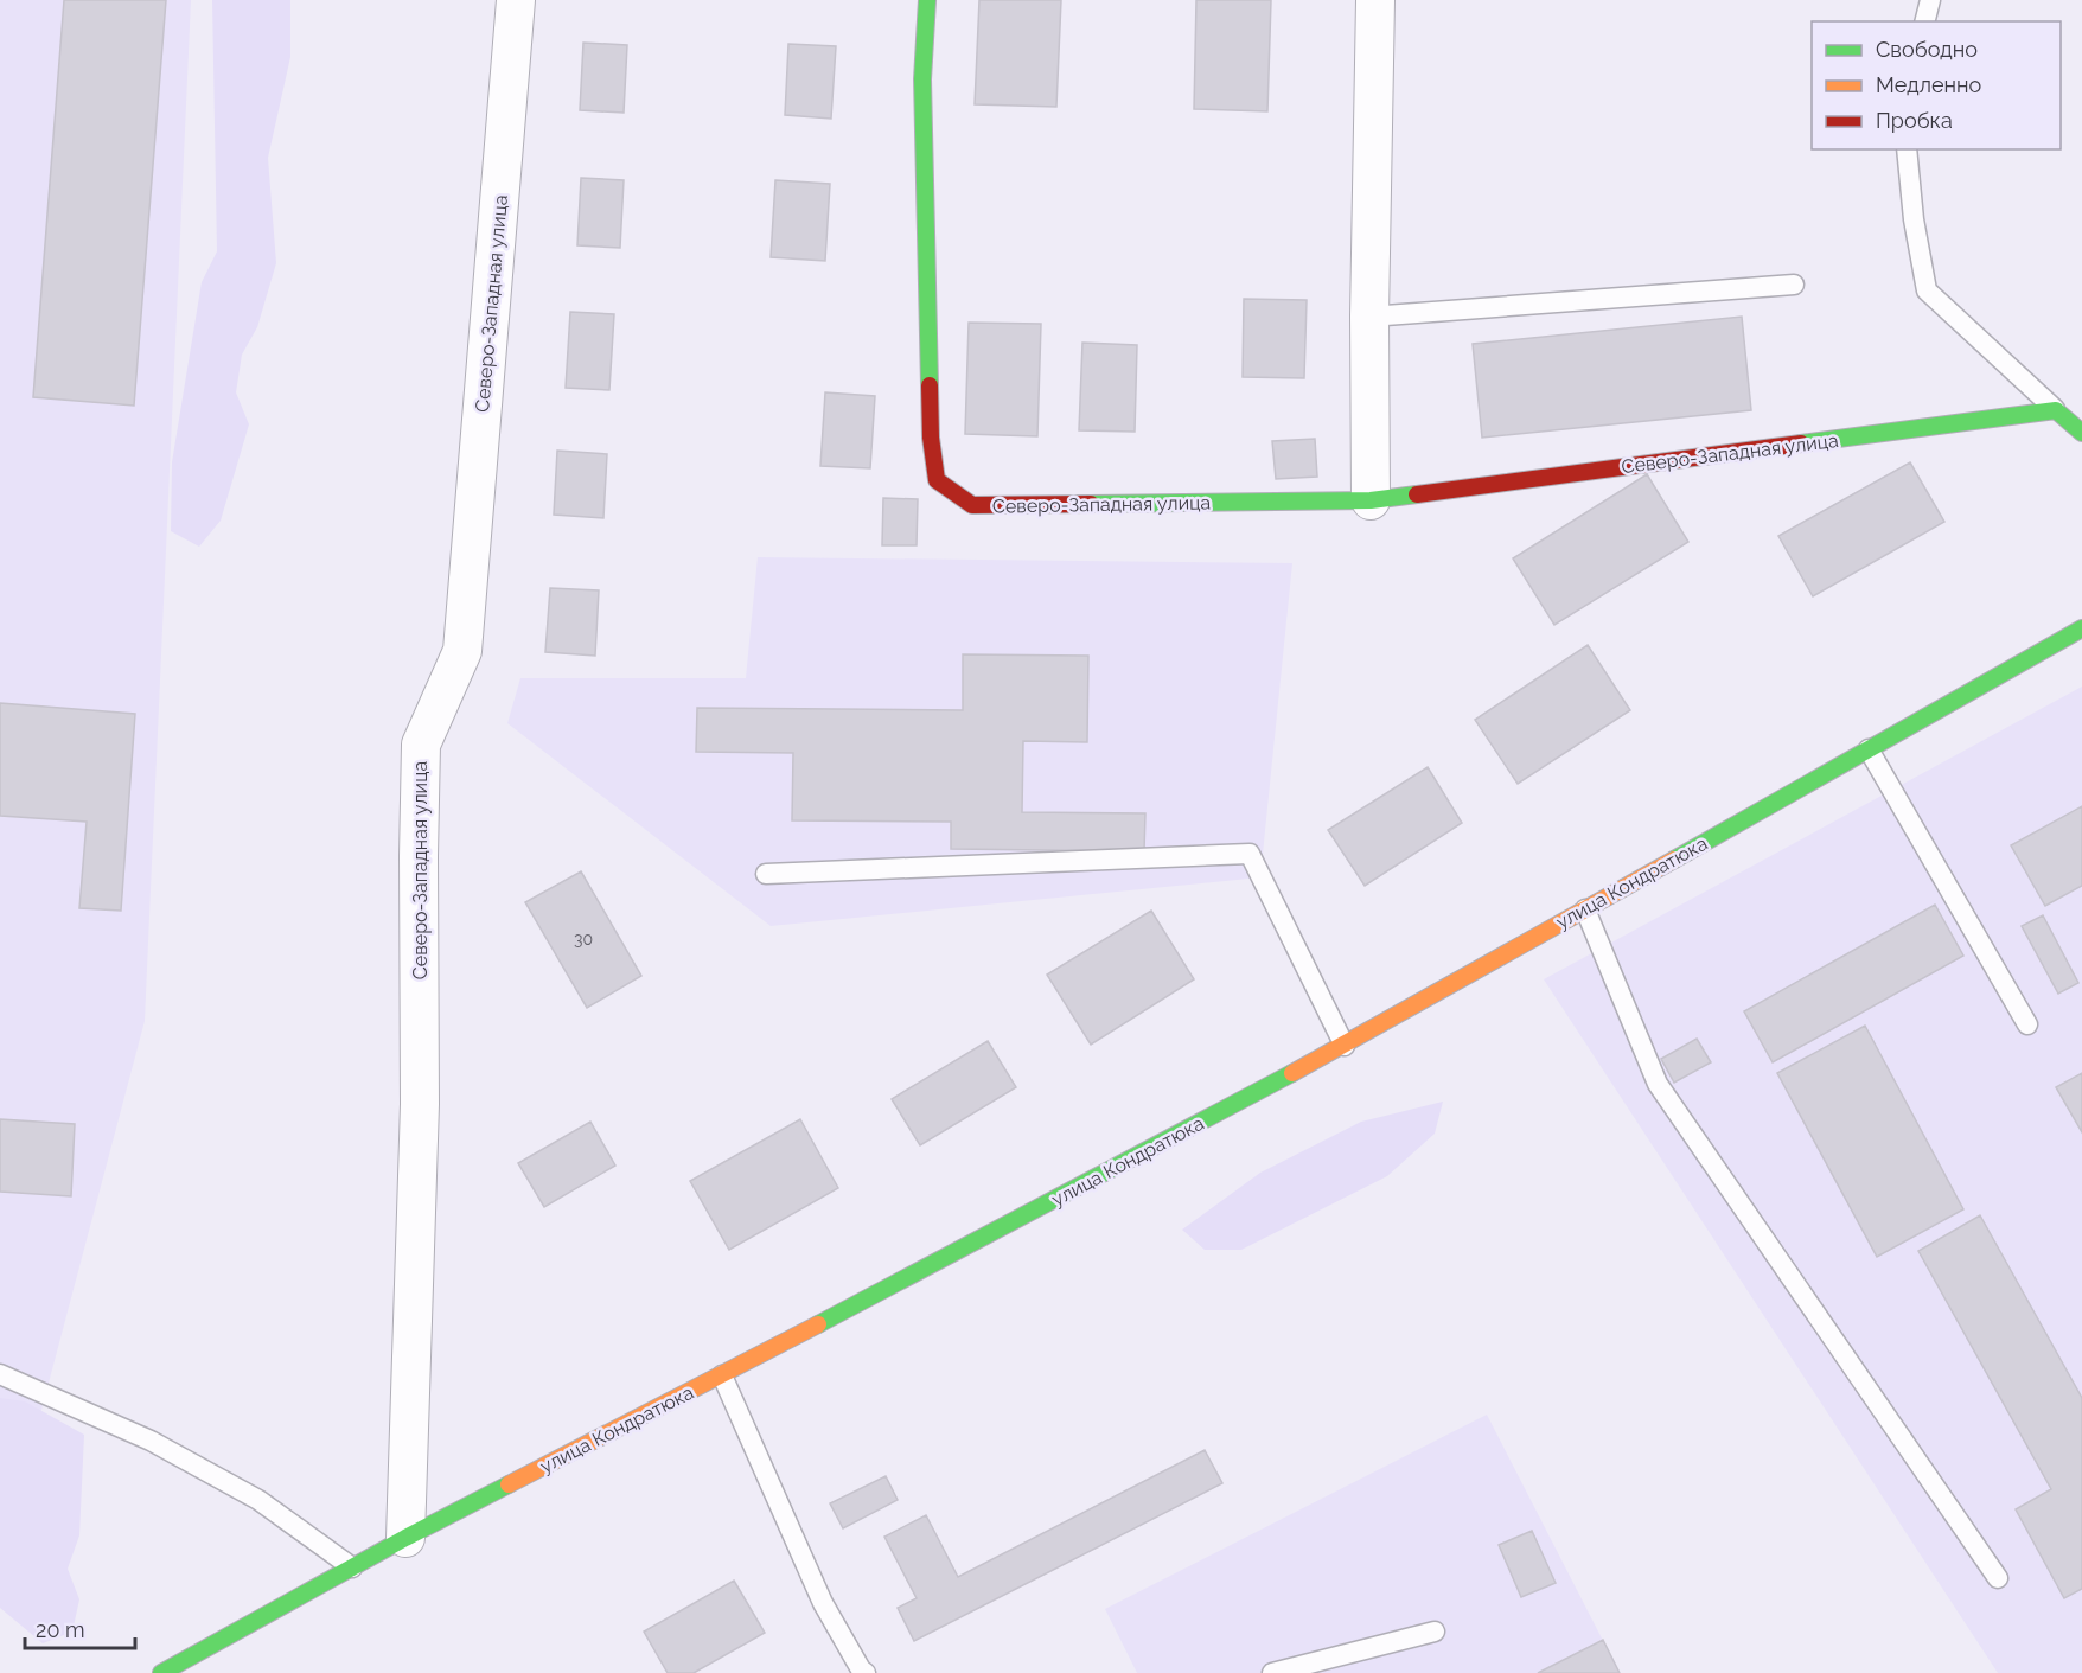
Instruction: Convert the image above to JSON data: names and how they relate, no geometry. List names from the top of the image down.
{
  "streets": {
    "main road": ["Северо-Западная улица", "улица Кондратюка"]
  },
  "crossings": [
    ["Северо-Западная улица", "улица Кондратюка"]
  ],
  "house_numbers": ["30"],
  "legend": ["Свободно", "Медленно", "Пробка"],
  "scale_bar": "20 m"
}
